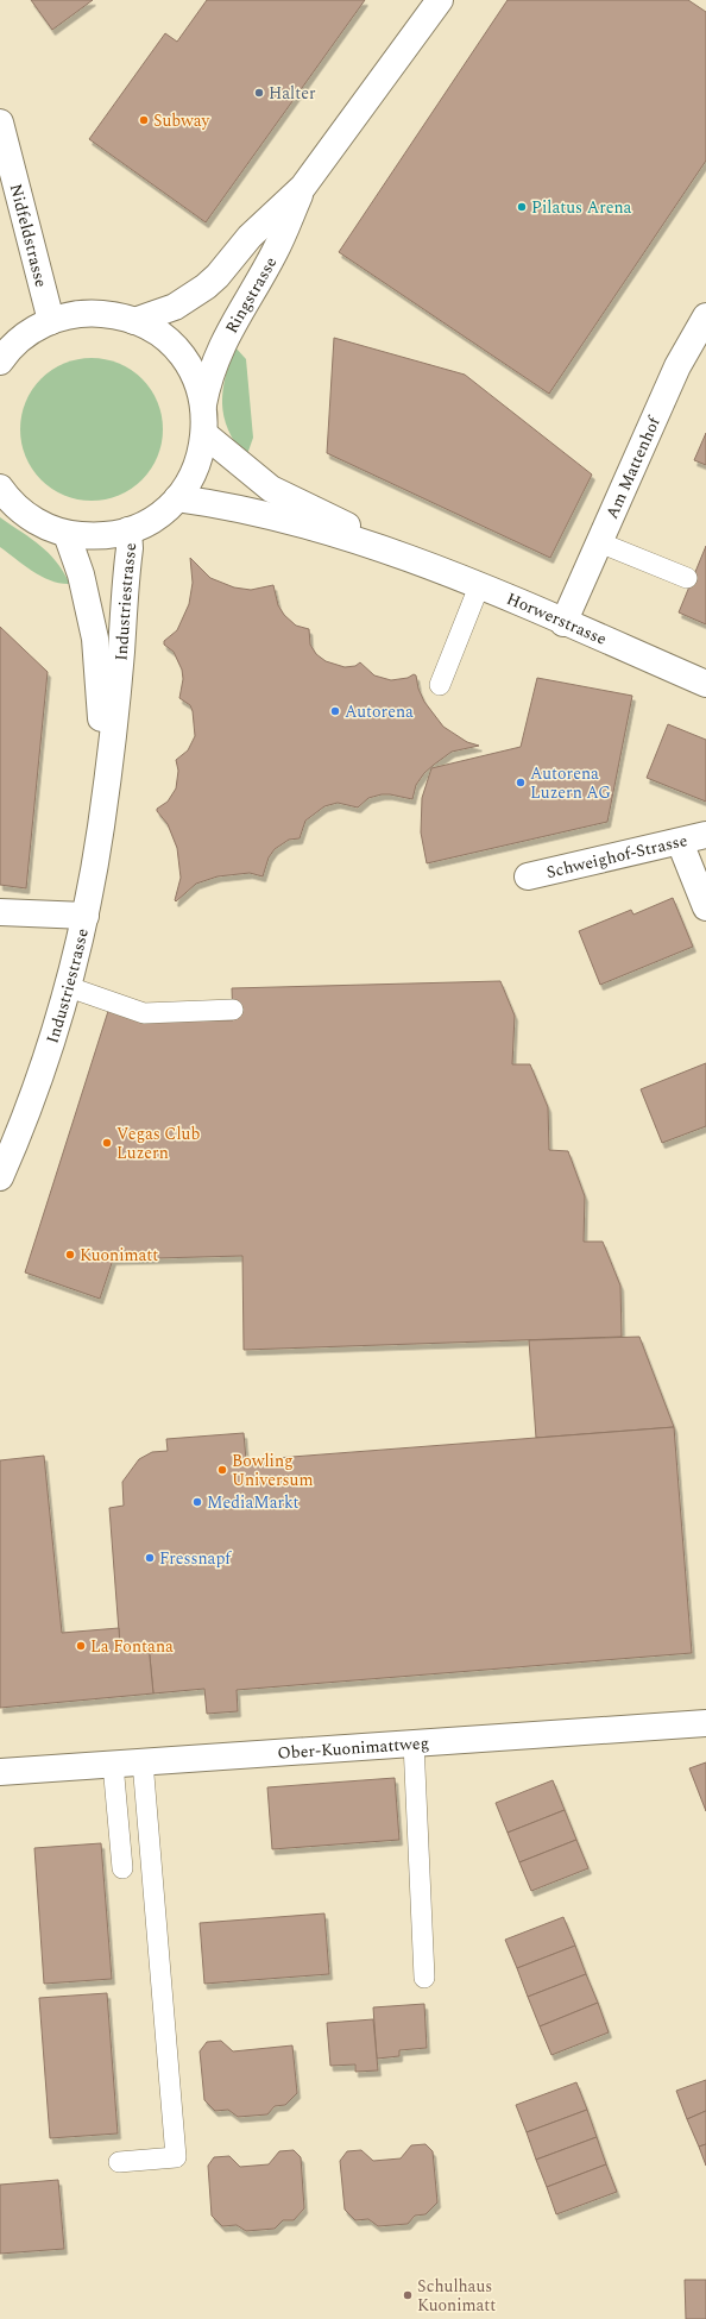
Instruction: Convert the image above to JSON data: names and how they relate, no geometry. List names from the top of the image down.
{
  "streets": {
    "street": [
      "Nidfeldstrasse",
      "Ringstrasse",
      "Am Mattenhof",
      "Industriestrasse",
      "Horwerstrasse",
      "Schweighof-Strasse",
      "Ober-Kuonimattweg"
    ]
  },
  "crossings": [
    ["Am Mattenhof", "Horwerstrasse"]
  ],
  "places": [
    "Halter",
    "Subway",
    "Pilatus Arena",
    "Autorena",
    "Autorena Luzern AG",
    "Vegas Club Luzern",
    "Kuonimatt",
    "Bowling Universum",
    "MediaMarkt",
    "Fressnapf",
    "La Fontana",
    "Schulhaus Kuonimatt"
  ]
}
